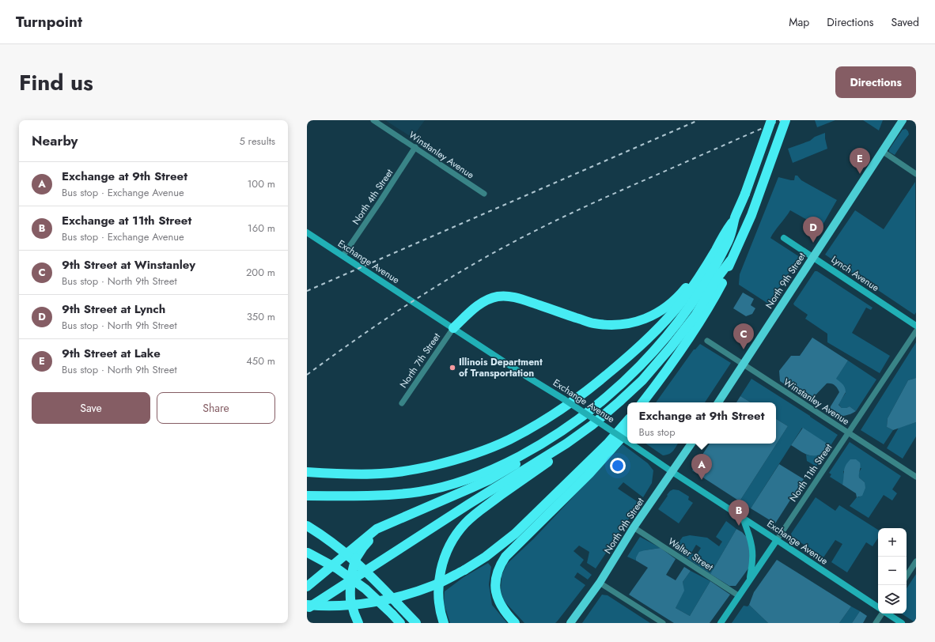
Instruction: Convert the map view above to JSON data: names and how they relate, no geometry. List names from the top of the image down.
{
  "streets": {
    "main road": ["North 9th Street"],
    "street": [
      "Winstanley Avenue",
      "North 4th Street",
      "Exchange Avenue",
      "Lynch Avenue",
      "North 7th Street",
      "North 11th Street",
      "Walter Street"
    ]
  },
  "crossings": [
    ["Winstanley Avenue", "North 4th Street"],
    ["Winstanley Avenue", "North 9th Street"],
    ["Winstanley Avenue", "North 11th Street"],
    ["North 4th Street", "Exchange Avenue"],
    ["Exchange Avenue", "North 9th Street"],
    ["Exchange Avenue", "North 7th Street"],
    ["Exchange Avenue", "North 11th Street"],
    ["Lynch Avenue", "North 9th Street"],
    ["North 9th Street", "Walter Street"],
    ["North 11th Street", "Walter Street"]
  ],
  "places": ["Illinois Department of Transportation"],
  "page": {
    "header": "Turnpoint",
    "nav": ["Map", "Directions", "Saved"],
    "title": "Find us",
    "buttons": [
      "Directions",
      ["Save", "Share"]
    ],
    "heading": ["Nearby", "5 results"],
    "pins": [
      "E",
      "D",
      "C",
      "A",
      "B"
    ],
    "list": [
      {
        "mark": "A",
        "name": "Exchange at 9th Street",
        "note": "Bus stop · Exchange Avenue",
        "value": "100 m"
      },
      {
        "mark": "B",
        "name": "Exchange at 11th Street",
        "note": "Bus stop · Exchange Avenue",
        "value": "160 m"
      },
      {
        "mark": "C",
        "name": "9th Street at Winstanley",
        "note": "Bus stop · North 9th Street",
        "value": "200 m"
      },
      {
        "mark": "D",
        "name": "9th Street at Lynch",
        "note": "Bus stop · North 9th Street",
        "value": "350 m"
      },
      {
        "mark": "E",
        "name": "9th Street at Lake",
        "note": "Bus stop · North 9th Street",
        "value": "450 m"
      }
    ],
    "popup": ["Exchange at 9th Street", "Bus stop"],
    "map_buttons": ["+", "−"]
  }
}
